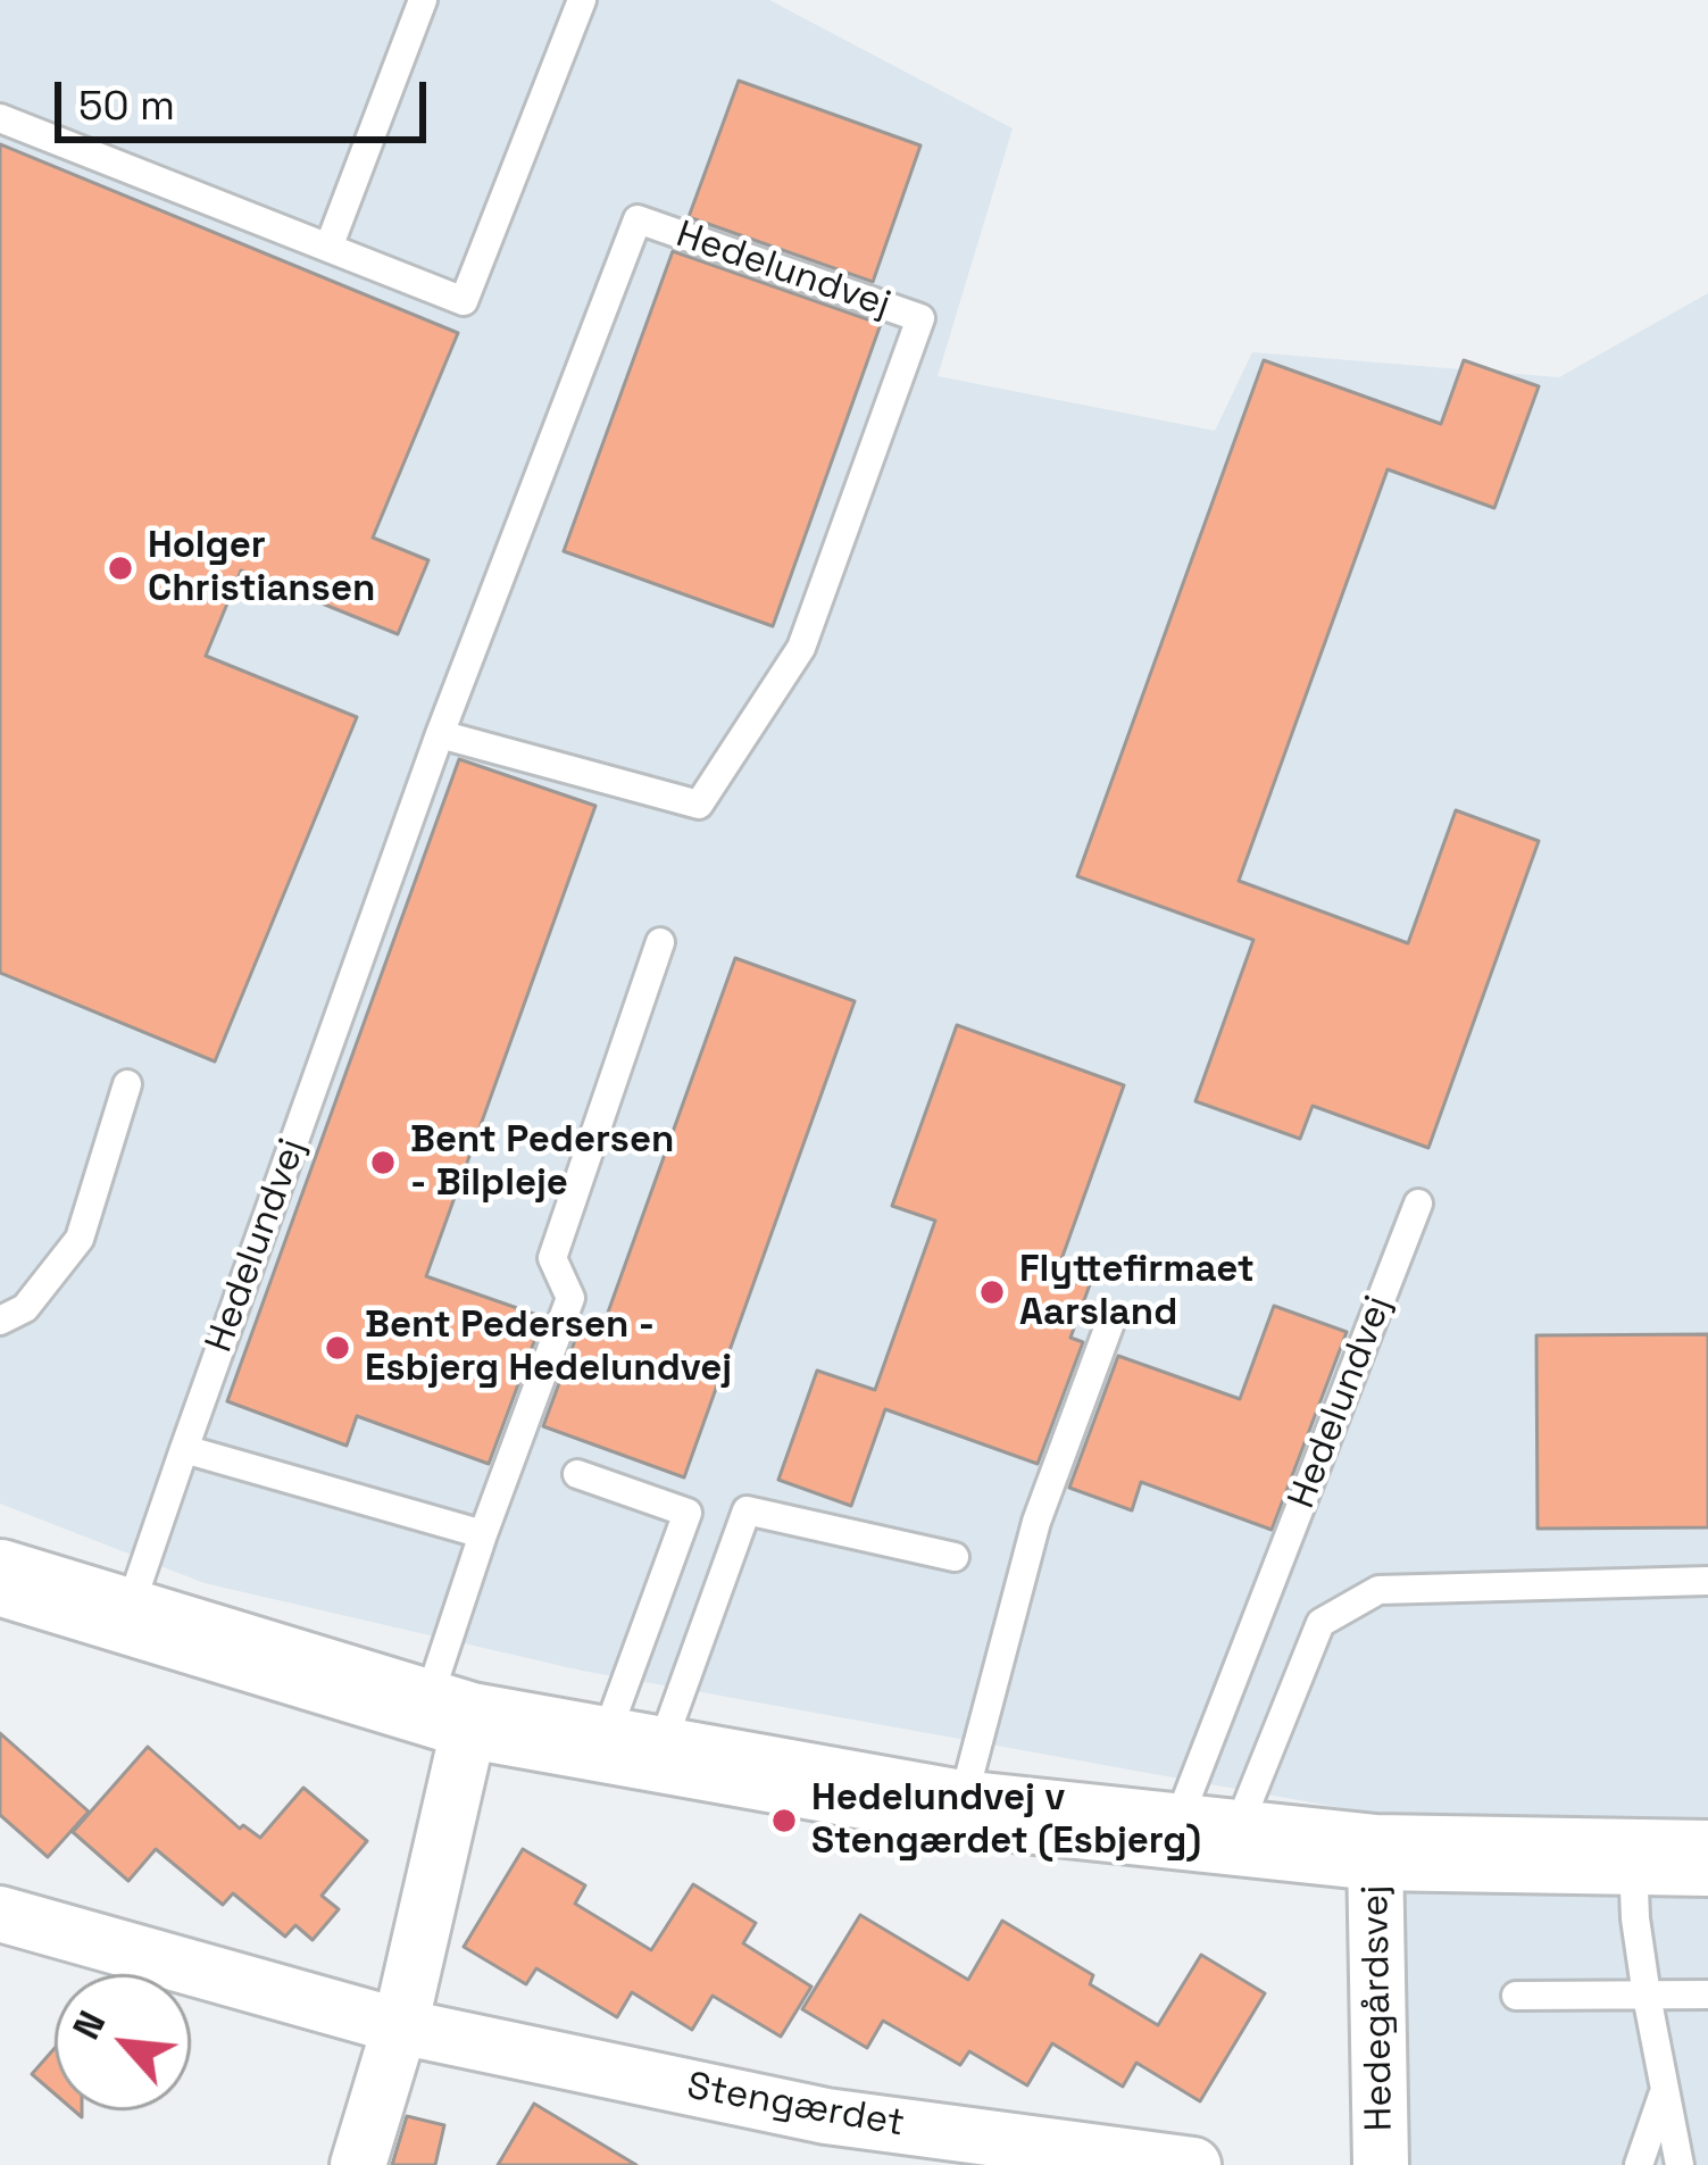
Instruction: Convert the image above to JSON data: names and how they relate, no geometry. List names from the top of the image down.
{
  "streets": {
    "street": ["Hedegårdsvej", "Stengærdet"],
    "lane": ["Hedelundvej"]
  },
  "places": [
    "Holger Christiansen",
    "Bent Pedersen - Bilpleje",
    "Flyttefirmaet Aarsland",
    "Bent Pedersen - Esbjerg Hedelundvej",
    "Hedelundvej v Stengærdet (Esbjerg)"
  ],
  "scale_bar": "50 m",
  "north": "top left"
}
